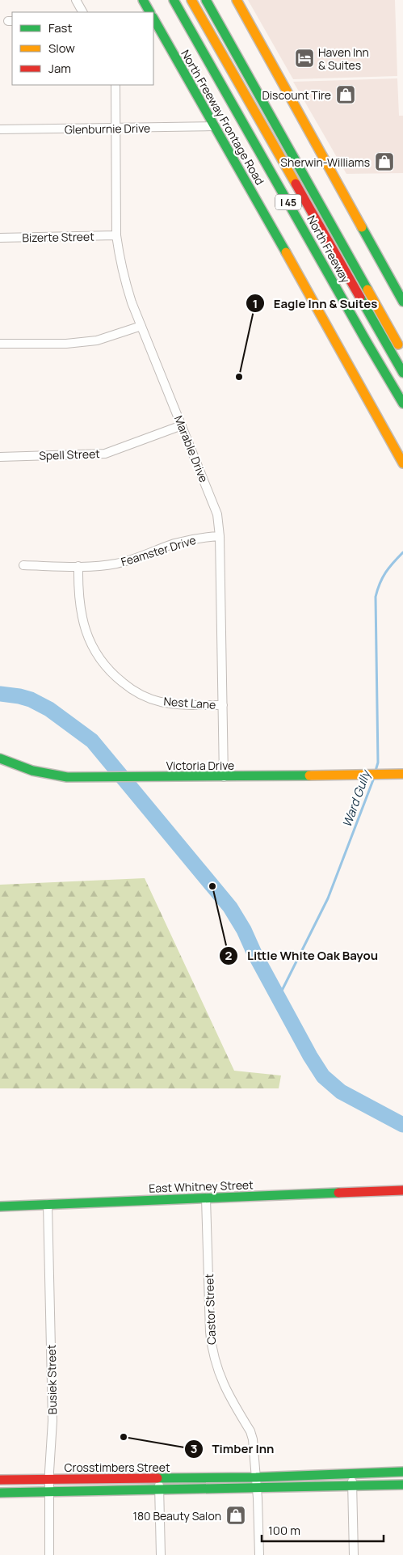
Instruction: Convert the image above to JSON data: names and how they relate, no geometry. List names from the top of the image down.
{
  "streets": {
    "main road": [
      "North Freeway Frontage Road",
      "I 45",
      "North Freeway",
      "Victoria Drive",
      "East Whitney Street",
      "Crosstimbers Street"
    ],
    "street": [
      "Glenburnie Drive",
      "Bizerte Street",
      "Marable Drive",
      "Spell Street",
      "Feamster Drive",
      "Nest Lane",
      "Castor Street",
      "Busiek Street"
    ]
  },
  "crossings": [
    ["North Freeway Frontage Road", "Glenburnie Drive"],
    ["Glenburnie Drive", "Marable Drive"],
    ["Bizerte Street", "Marable Drive"],
    ["Marable Drive", "Spell Street"],
    ["Marable Drive", "Feamster Drive"],
    ["Marable Drive", "Nest Lane"],
    ["Marable Drive", "Victoria Drive"],
    ["Feamster Drive", "Nest Lane"],
    ["East Whitney Street", "Castor Street"],
    ["East Whitney Street", "Busiek Street"],
    ["Castor Street", "Crosstimbers Street"],
    ["Busiek Street", "Crosstimbers Street"]
  ],
  "water": ["Ward Gully"],
  "places": {
    "hotel": ["Haven Inn & Suites"],
    "shop": ["Discount Tire", "Sherwin-Williams", "180 Beauty Salon"],
    "other": ["Eagle Inn & Suites", "Little White Oak Bayou", "Timber Inn"]
  },
  "legend": ["Fast", "Slow", "Jam"],
  "scale_bar": "100 m"
}
